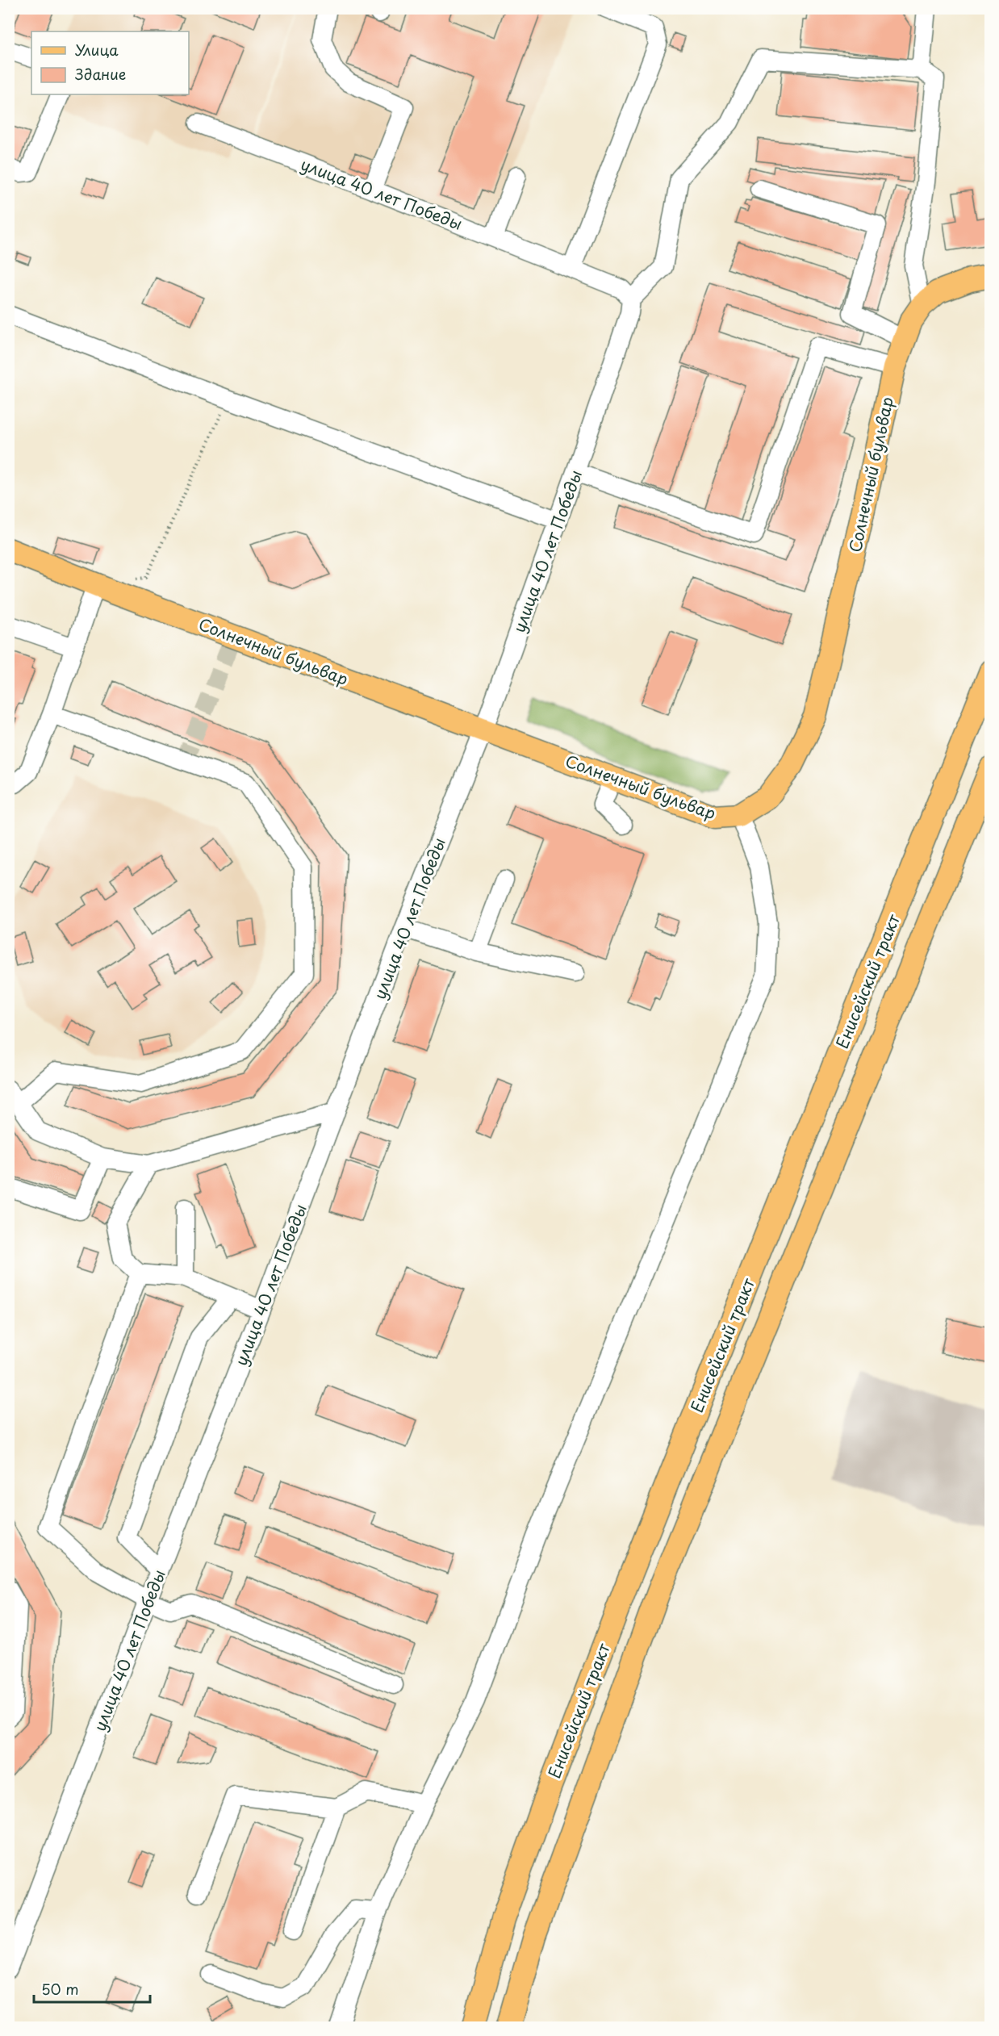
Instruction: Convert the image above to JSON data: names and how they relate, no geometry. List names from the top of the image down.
{
  "streets": {
    "main road": ["Солнечный бульвар", "Енисейский тракт"],
    "street": ["улица 40 лет Победы"]
  },
  "crossings": [
    ["улица 40 лет Победы", "Солнечный бульвар"]
  ],
  "legend": ["Улица", "Здание"],
  "scale_bar": "50 m"
}
